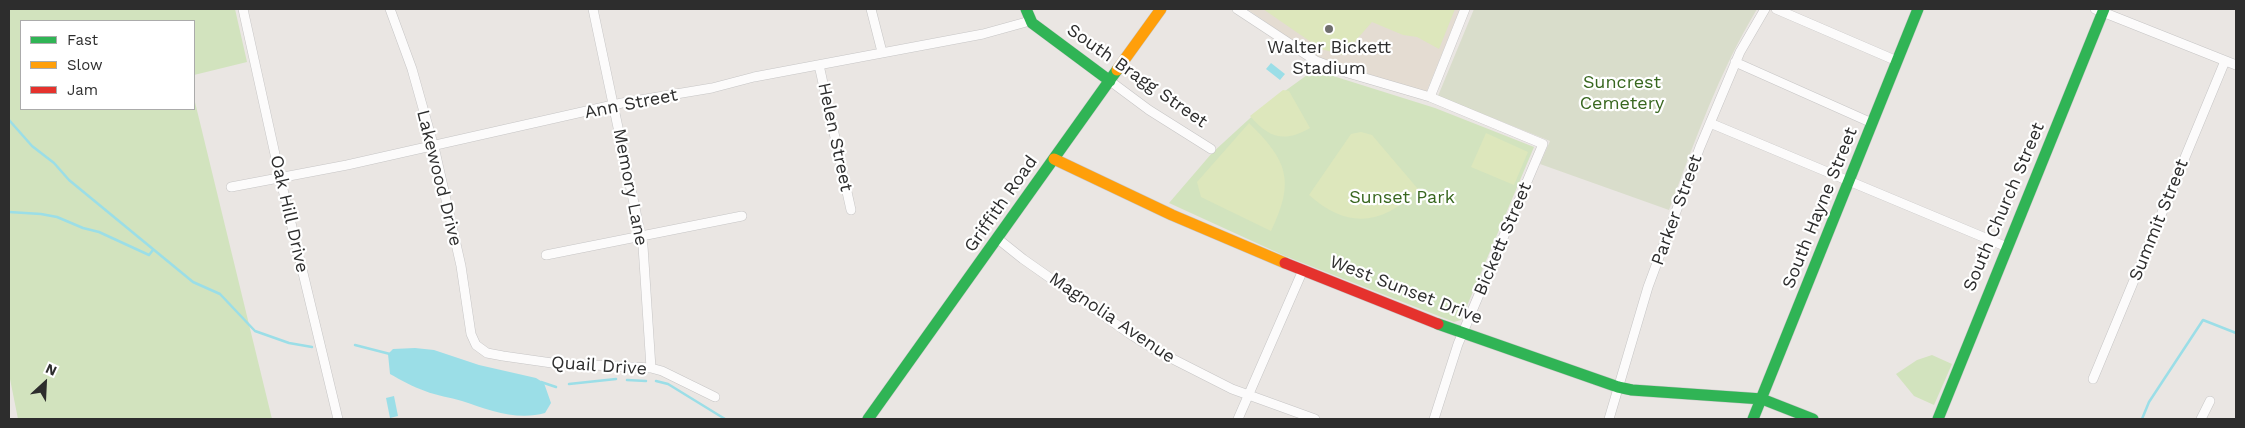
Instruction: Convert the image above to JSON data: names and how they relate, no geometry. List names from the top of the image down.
{
  "streets": {
    "street": [
      "South Bragg Street",
      "Ann Street",
      "Helen Street",
      "Lakewood Drive",
      "Memory Lane",
      "Griffith Road",
      "South Church Street",
      "South Hayne Street",
      "Parker Street",
      "Oak Hill Drive",
      "Summit Street",
      "Bickett Street",
      "West Sunset Drive",
      "Magnolia Avenue",
      "Quail Drive"
    ]
  },
  "crossings": [
    ["South Bragg Street", "Ann Street"],
    ["South Bragg Street", "Griffith Road"],
    ["Ann Street", "Helen Street"],
    ["Ann Street", "Lakewood Drive"],
    ["Ann Street", "Memory Lane"],
    ["Ann Street", "Oak Hill Drive"],
    ["Lakewood Drive", "Quail Drive"],
    ["Memory Lane", "Quail Drive"],
    ["Griffith Road", "West Sunset Drive"],
    ["Griffith Road", "Magnolia Avenue"],
    ["South Hayne Street", "West Sunset Drive"],
    ["Parker Street", "West Sunset Drive"],
    ["Bickett Street", "West Sunset Drive"]
  ],
  "parks": ["Suncrest Cemetery", "Sunset Park"],
  "places": ["Walter Bickett Stadium"],
  "legend": ["Fast", "Slow", "Jam"],
  "north": "top right"
}
